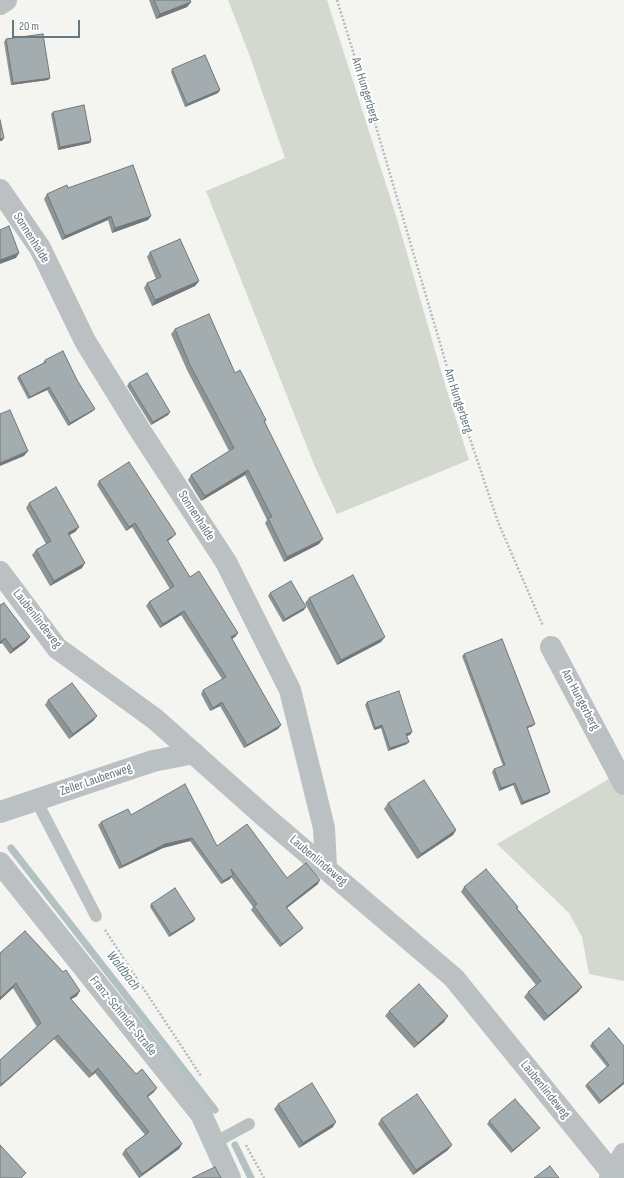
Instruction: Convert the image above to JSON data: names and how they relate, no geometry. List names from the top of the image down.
{
  "streets": {
    "street": [
      "Am Hungerberg",
      "Sonnenhalde",
      "Laubenlindeweg",
      "Zeller Laubenweg",
      "Franz-Schmidt-Straße"
    ]
  },
  "crossings": [
    ["Sonnenhalde", "Laubenlindeweg"],
    ["Laubenlindeweg", "Zeller Laubenweg"]
  ],
  "water": ["Waldbach"],
  "scale_bar": "20 m"
}
